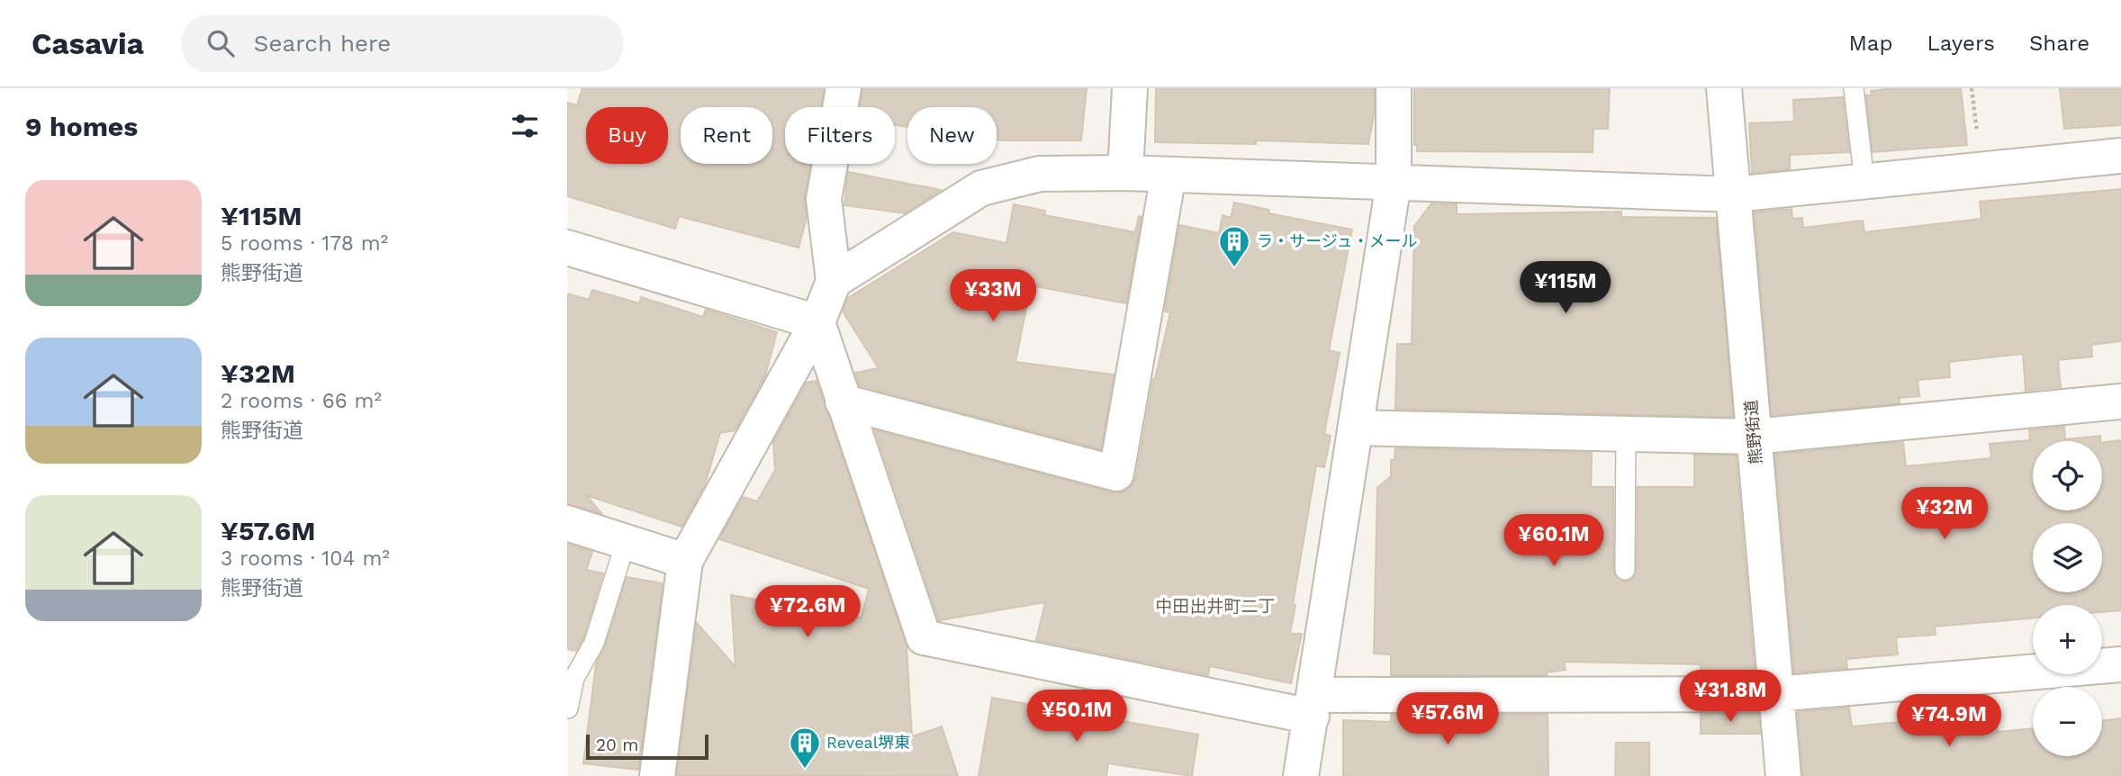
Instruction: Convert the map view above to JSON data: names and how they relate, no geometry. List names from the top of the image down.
{
  "streets": {
    "street": ["熊野街道"]
  },
  "districts": ["中田出井町二丁"],
  "places": {
    "building": ["ラ・サージュ・メール", "Reveal堺東"]
  },
  "scale_bar": "20 m",
  "page": {
    "header": "Casavia",
    "search": "Search here",
    "nav": ["Map", "Layers", "Share"],
    "heading": "9 homes",
    "chip": [
      "Buy",
      "Rent",
      "Filters",
      "New"
    ],
    "list": [
      {
        "name": "¥115M",
        "note": "5 rooms · 178 m² · 熊野街道"
      },
      {
        "name": "¥32M",
        "note": "2 rooms · 66 m² · 熊野街道"
      },
      {
        "name": "¥57.6M",
        "note": "3 rooms · 104 m² · 熊野街道"
      }
    ],
    "price": [
      "¥115M",
      "¥33M",
      "¥32M",
      "¥60.1M",
      "¥72.6M",
      "¥31.8M",
      "¥50.1M",
      "¥57.6M",
      "¥74.9M"
    ],
    "map_buttons": ["+", "−"],
    "scale": "20 m"
  }
}
